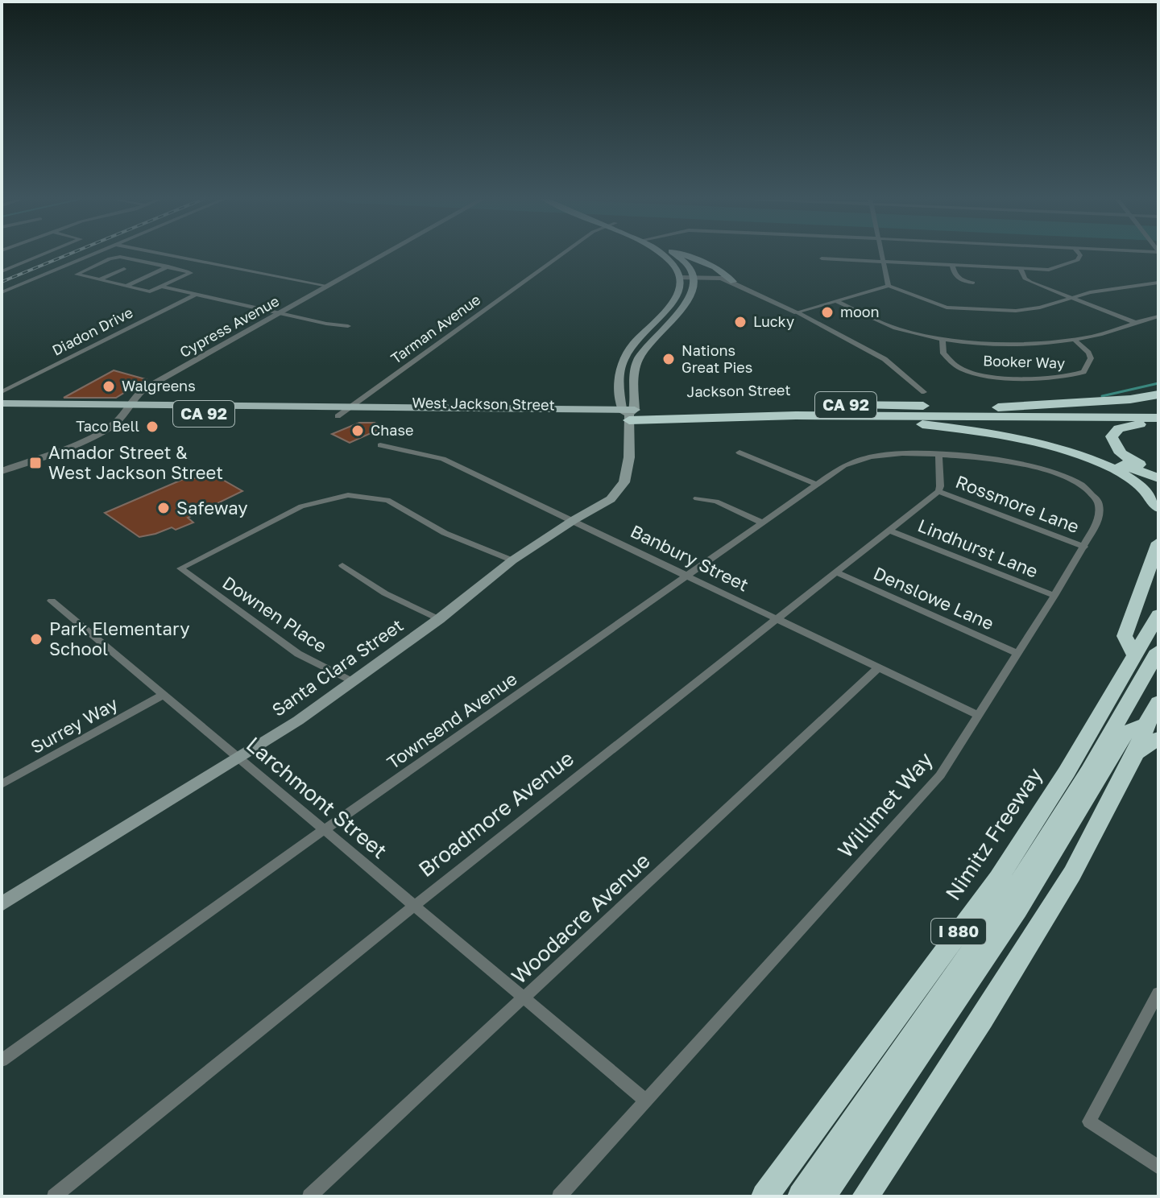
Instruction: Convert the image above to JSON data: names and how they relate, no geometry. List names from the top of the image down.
{
  "streets": {
    "highway": [
      "Jackson Street",
      "CA 92",
      "Nimitz Freeway",
      "I 880"
    ],
    "main road": ["West Jackson Street", "Santa Clara Street"],
    "street": [
      "Cypress Avenue",
      "Tarman Avenue",
      "Diadon Drive",
      "Booker Way",
      "Rossmore Lane",
      "Lindhurst Lane",
      "Banbury Street",
      "Denslowe Lane",
      "Downen Place",
      "Townsend Avenue",
      "Surrey Way",
      "Larchmont Street",
      "Willimet Way",
      "Broadmore Avenue",
      "Woodacre Avenue"
    ]
  },
  "crossings": [
    ["Cypress Avenue", "CA 92"],
    ["Tarman Avenue", "West Jackson Street"],
    ["Tarman Avenue", "CA 92"],
    ["Jackson Street", "West Jackson Street"],
    ["Jackson Street", "CA 92"],
    ["Jackson Street", "Santa Clara Street"],
    ["West Jackson Street", "CA 92"],
    ["West Jackson Street", "Santa Clara Street"],
    ["Rossmore Lane", "Willimet Way"],
    ["Rossmore Lane", "Broadmore Avenue"],
    ["Lindhurst Lane", "Willimet Way"],
    ["Lindhurst Lane", "Broadmore Avenue"],
    ["Banbury Street", "Santa Clara Street"],
    ["Banbury Street", "Townsend Avenue"],
    ["Banbury Street", "Willimet Way"],
    ["Banbury Street", "Broadmore Avenue"],
    ["Banbury Street", "Woodacre Avenue"],
    ["Denslowe Lane", "Willimet Way"],
    ["Denslowe Lane", "Broadmore Avenue"],
    ["Downen Place", "Santa Clara Street"],
    ["Santa Clara Street", "Larchmont Street"],
    ["Townsend Avenue", "Larchmont Street"],
    ["Townsend Avenue", "Willimet Way"],
    ["Surrey Way", "Larchmont Street"],
    ["Larchmont Street", "Willimet Way"],
    ["Larchmont Street", "Broadmore Avenue"],
    ["Larchmont Street", "Woodacre Avenue"]
  ],
  "places": {
    "other": [
      "moon",
      "Lucky",
      "Nations Great Pies",
      "Walgreens",
      "Taco Bell",
      "Chase",
      "Safeway",
      "Park Elementary School"
    ],
    "transit": ["Amador Street & West Jackson Street"]
  }
}
